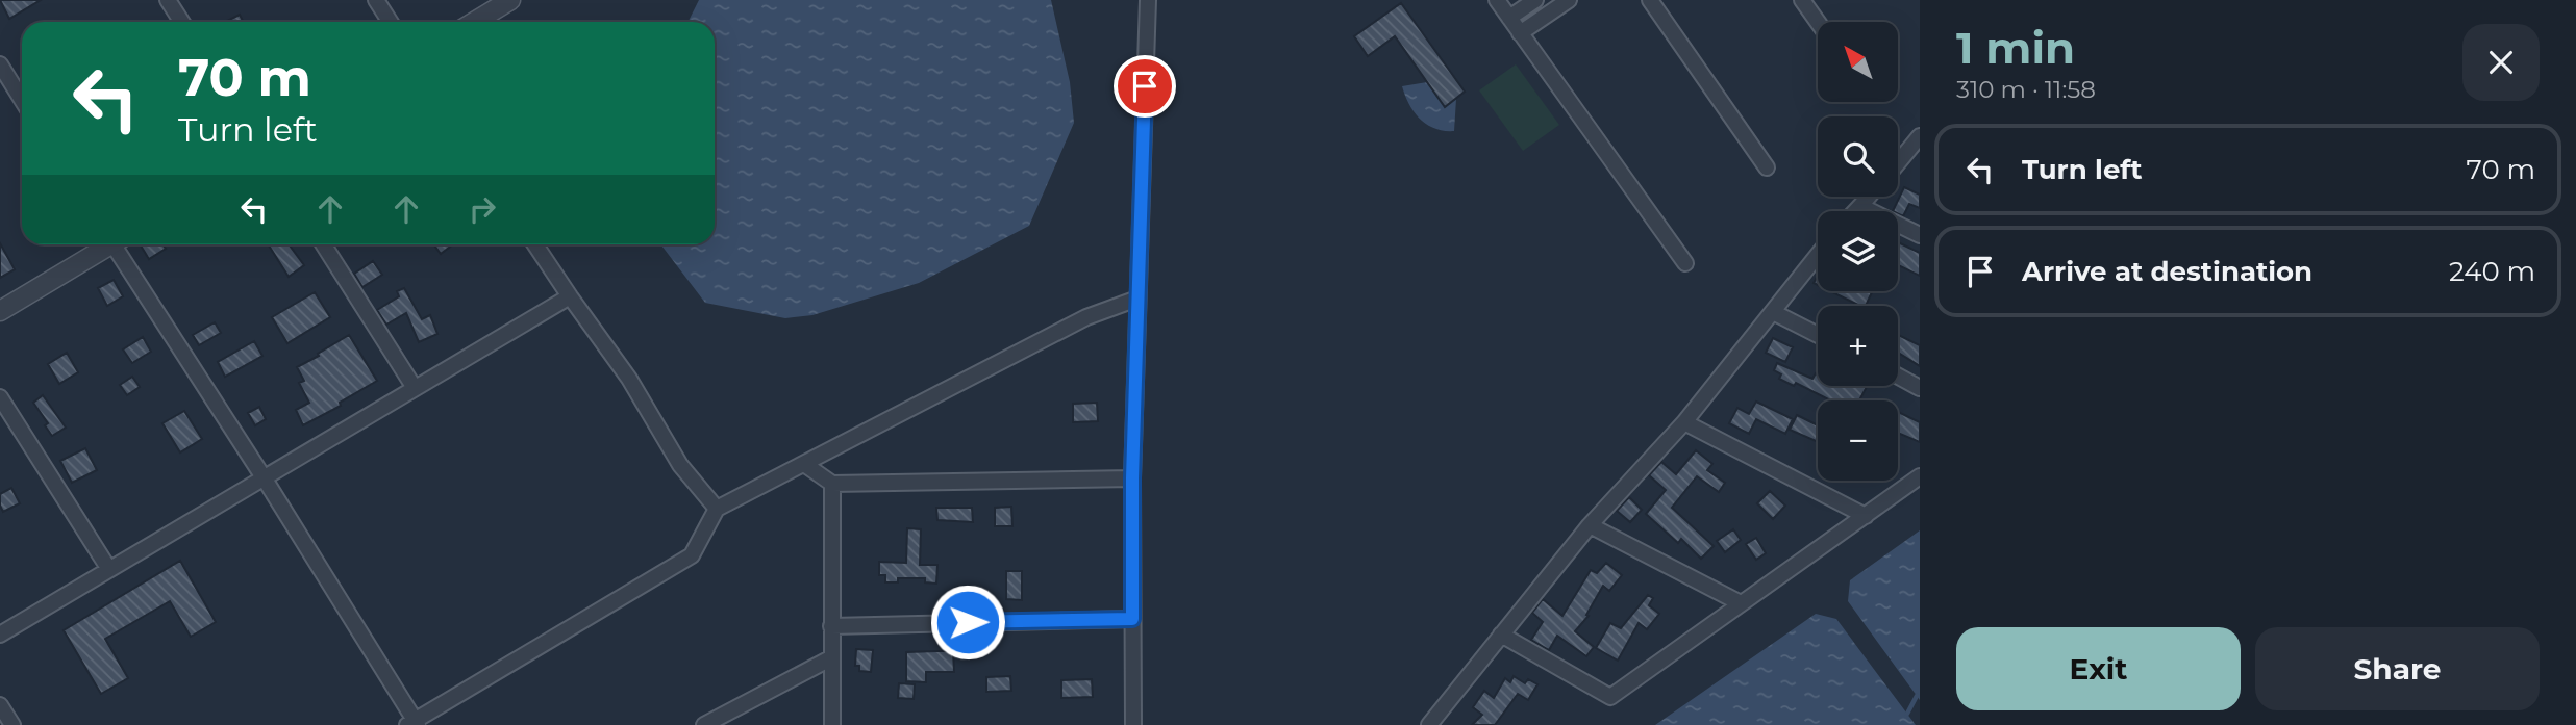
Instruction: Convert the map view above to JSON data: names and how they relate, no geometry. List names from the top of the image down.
{
  "north": "top left",
  "page": {
    "heading": ["1 min", "310 m · 11:58"],
    "map_buttons": ["+", "−"],
    "turn": ["70 m", "Turn left"],
    "list": [
      {
        "name": "Turn left",
        "value": "70 m"
      },
      {
        "name": "Arrive at destination",
        "value": "240 m"
      }
    ],
    "buttons": ["Exit", "Share"]
  }
}
